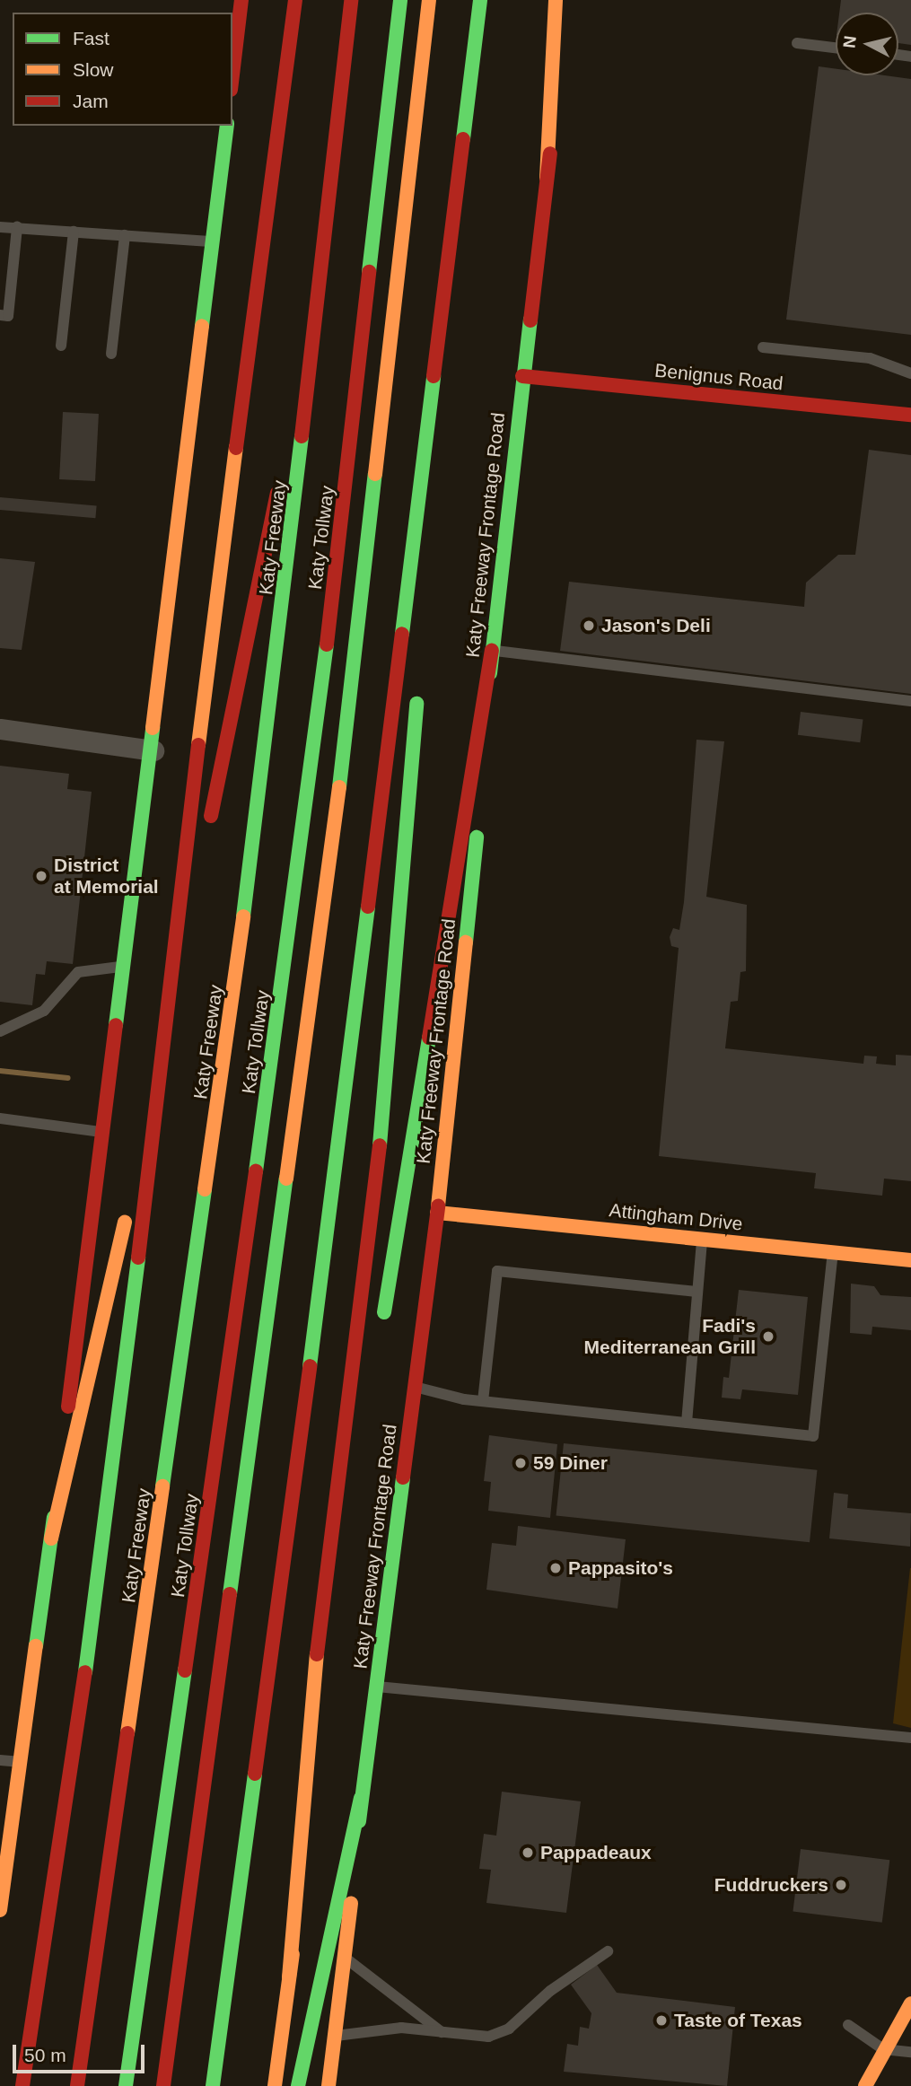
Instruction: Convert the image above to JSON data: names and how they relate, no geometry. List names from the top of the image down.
{
  "streets": {
    "main road": [
      "Benignus Road",
      "Katy Freeway Frontage Road",
      "Katy Freeway",
      "Katy Tollway",
      "Attingham Drive"
    ]
  },
  "crossings": [
    ["Benignus Road", "Katy Freeway Frontage Road"],
    ["Katy Freeway Frontage Road", "Attingham Drive"]
  ],
  "places": [
    "Jason's Deli",
    "District at Memorial",
    "Fadi's Mediterranean Grill",
    "59 Diner",
    "Pappasito's",
    "Pappadeaux",
    "Fuddruckers",
    "Taste of Texas"
  ],
  "legend": ["Fast", "Slow", "Jam"],
  "scale_bar": "50 m",
  "north": "left"
}
